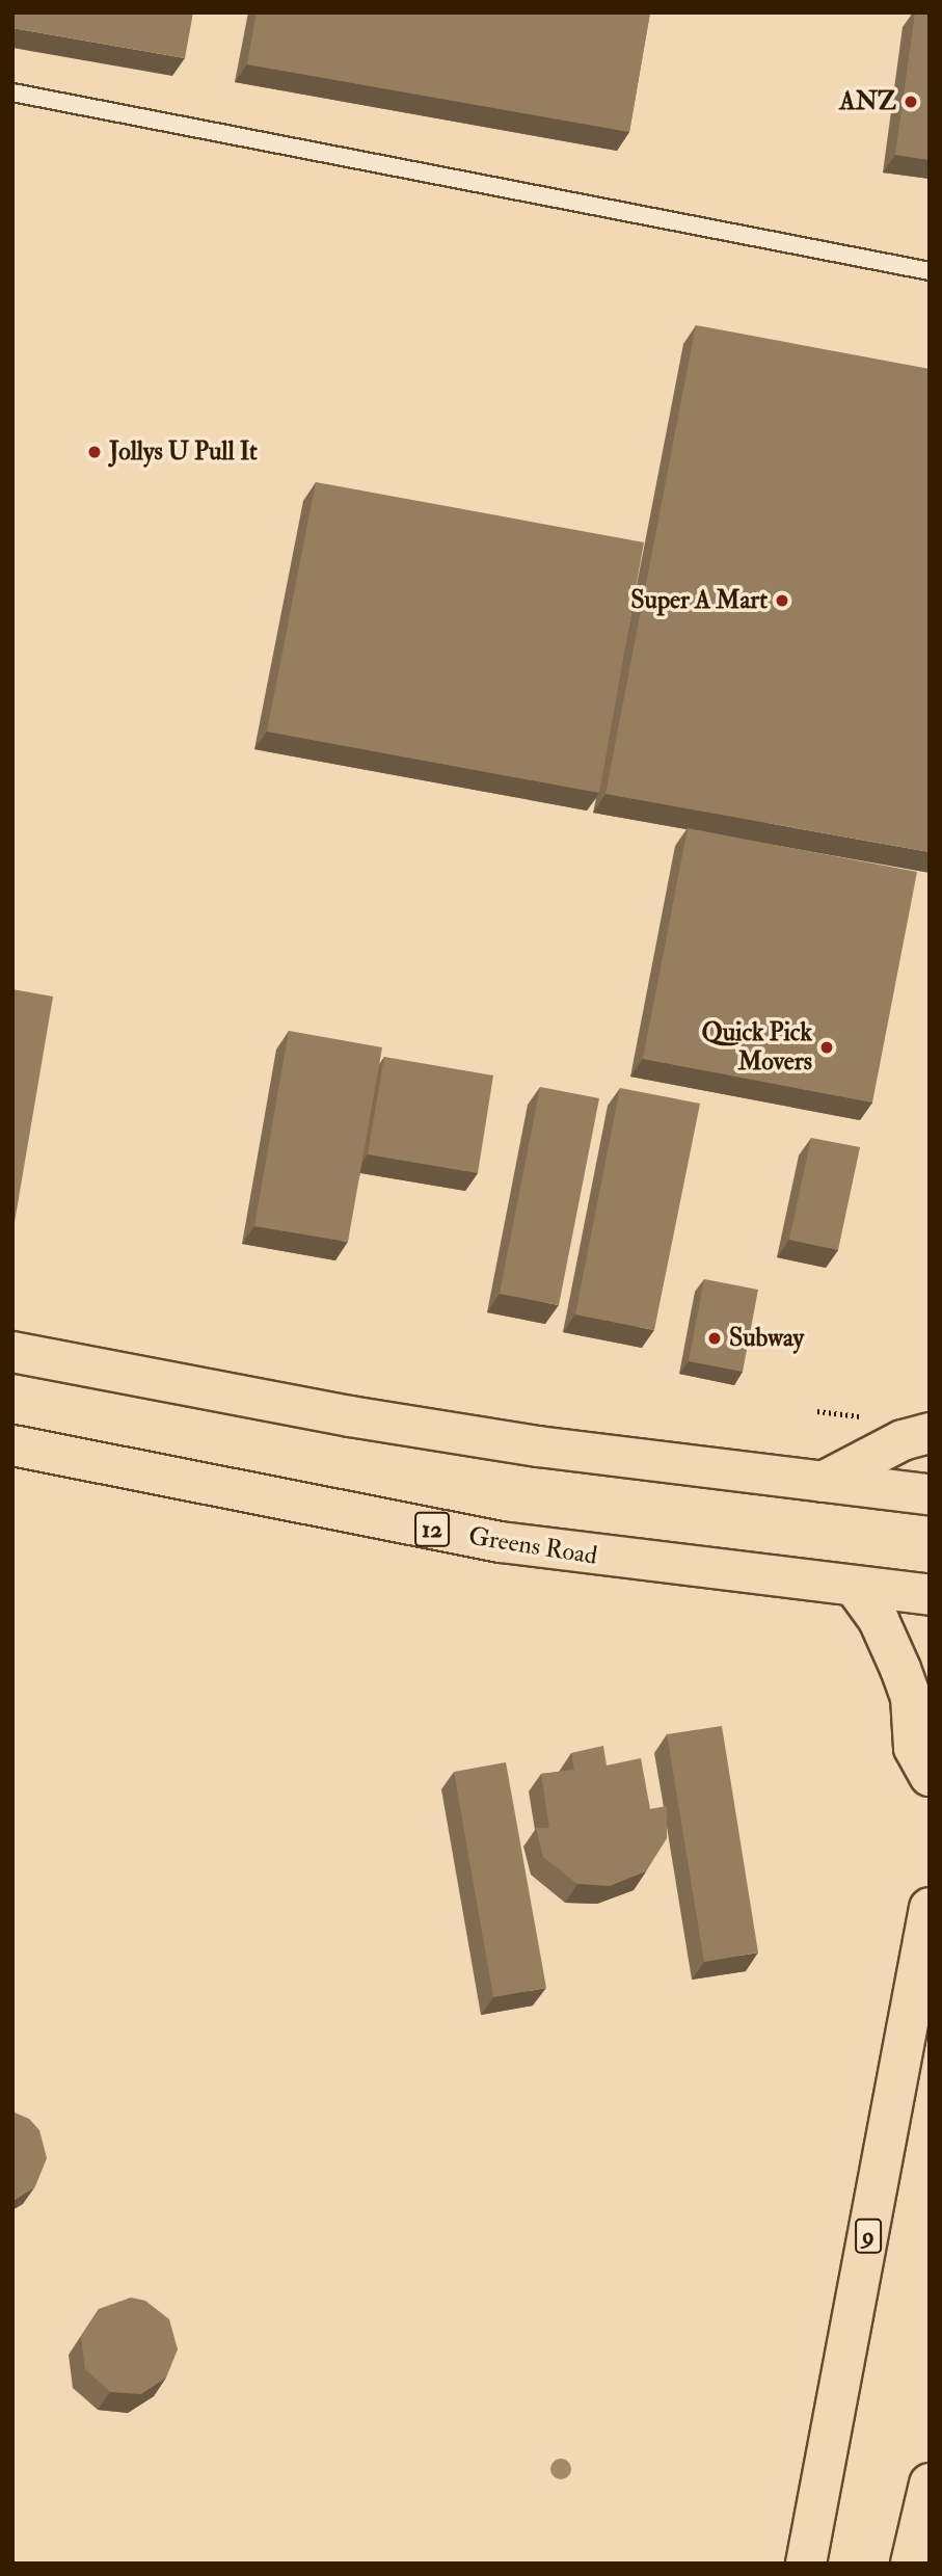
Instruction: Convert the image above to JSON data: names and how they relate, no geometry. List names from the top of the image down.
{
  "streets": {
    "main road": ["12", "Greens Road", "9"]
  },
  "places": [
    "ANZ",
    "Jollys U Pull It",
    "Super A Mart",
    "Quick Pick Movers",
    "Subway"
  ]
}
